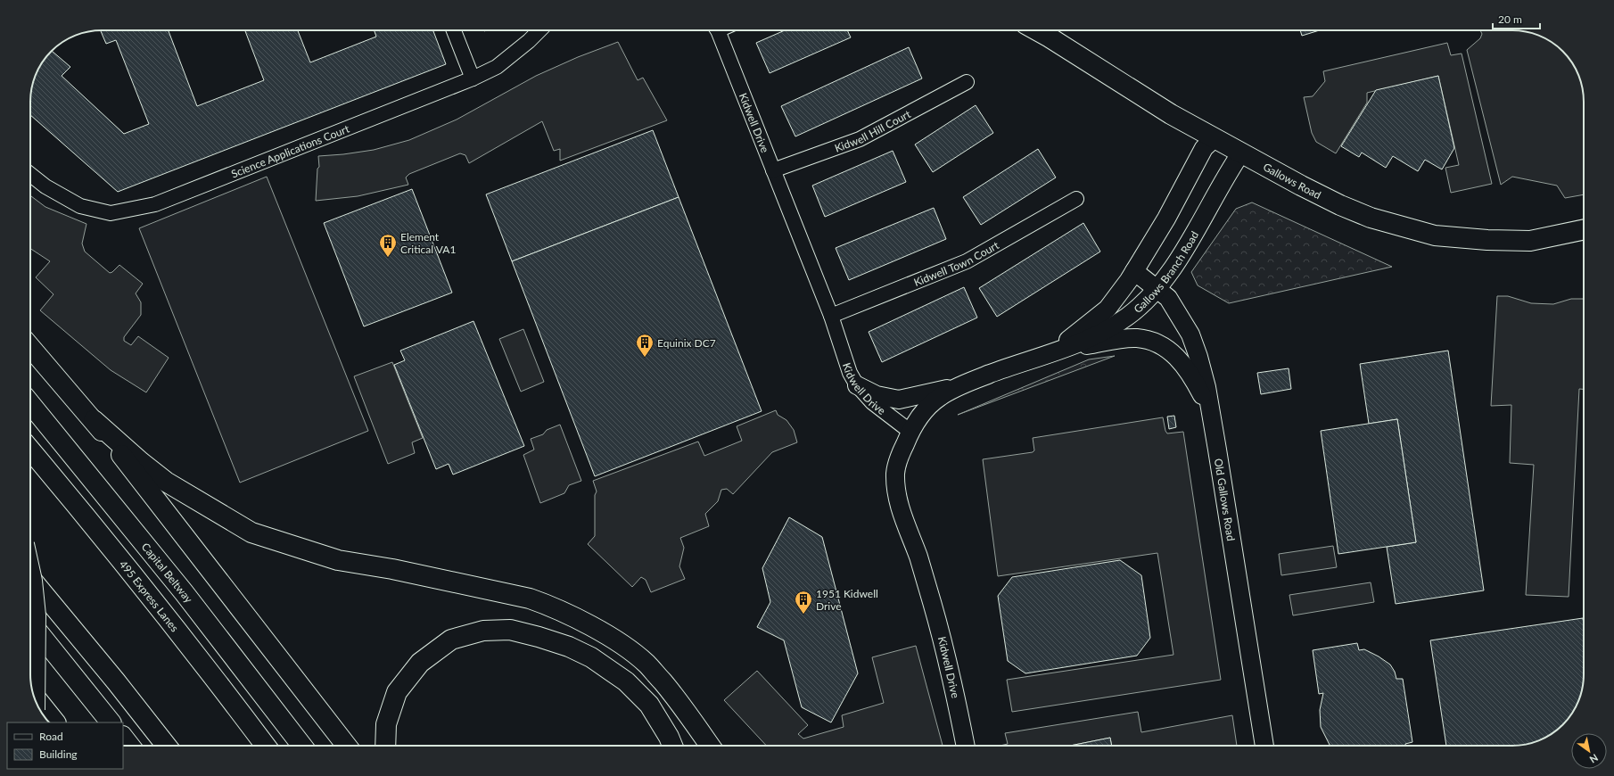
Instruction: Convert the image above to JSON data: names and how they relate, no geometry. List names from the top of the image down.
{
  "streets": {
    "main road": ["Gallows Road", "Capital Beltway", "495 Express Lanes"],
    "street": [
      "Kidwell Drive",
      "Kidwell Hill Court",
      "Science Applications Court",
      "Kidwell Town Court",
      "Gallows Branch Road",
      "Old Gallows Road"
    ]
  },
  "crossings": [
    ["Kidwell Drive", "Kidwell Hill Court"],
    ["Kidwell Drive", "Kidwell Town Court"],
    ["Kidwell Drive", "Gallows Branch Road"],
    ["Gallows Road", "Gallows Branch Road"],
    ["Gallows Branch Road", "Old Gallows Road"]
  ],
  "places": {
    "building": ["Element Critical VA1", "Equinix DC7", "1951 Kidwell Drive"]
  },
  "legend": ["Road", "Building"],
  "scale_bar": "20 m",
  "north": "bottom right"
}
